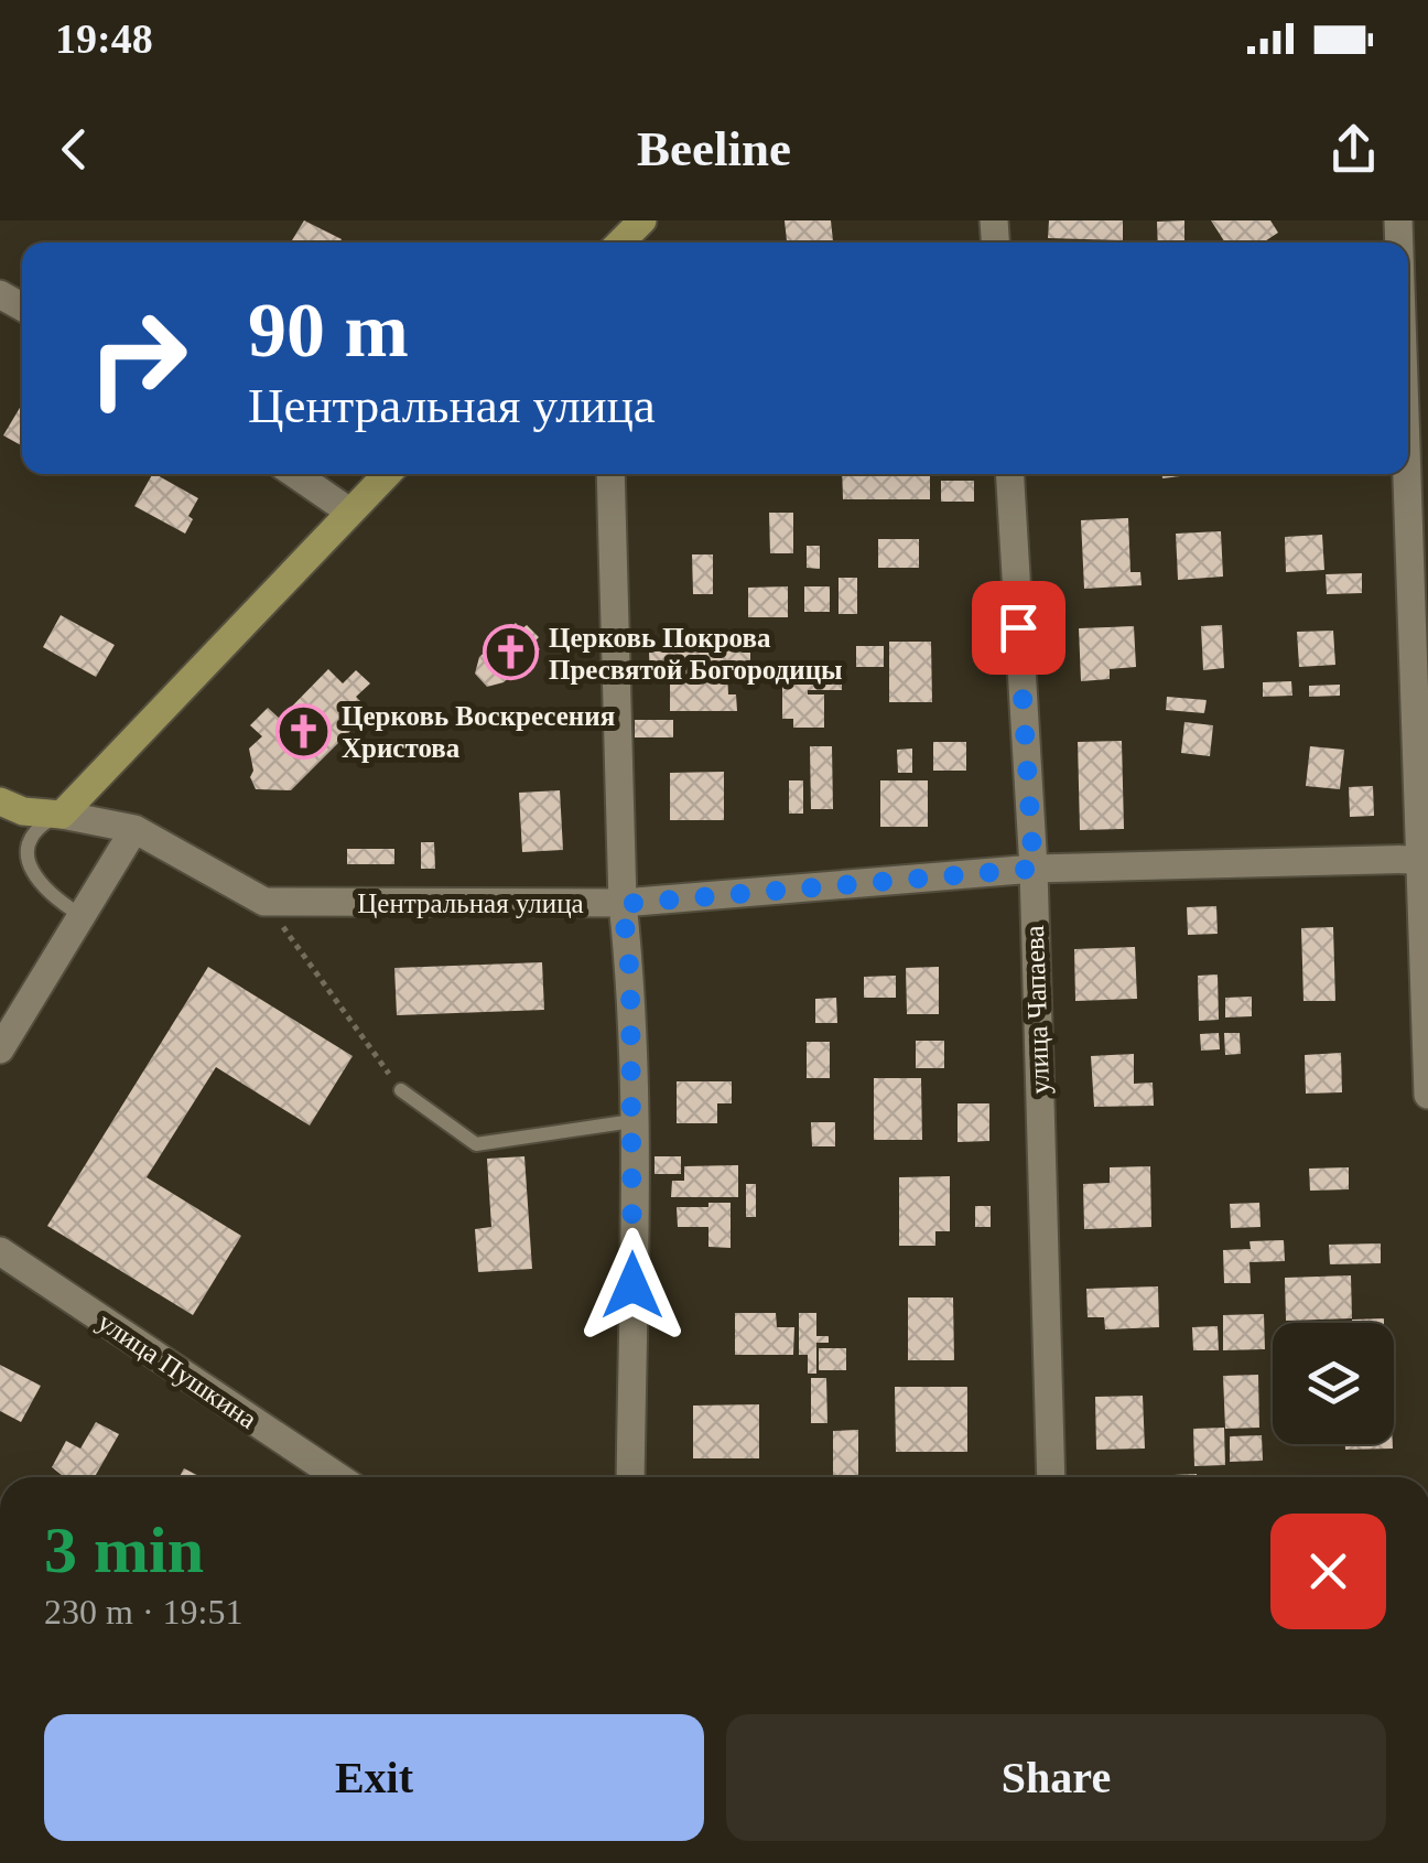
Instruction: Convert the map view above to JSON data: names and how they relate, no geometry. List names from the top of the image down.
{
  "streets": {
    "street": ["Центральная улица", "улица Чапаева", "улица Пушкина"]
  },
  "crossings": [
    ["Центральная улица", "улица Чапаева"]
  ],
  "places": {
    "church": ["Церковь Покрова Пресвятой Богородицы", "Церковь Воскресения Христова"]
  },
  "page": {
    "status": "19:48",
    "header": "Beeline",
    "turn": ["90 m", "Центральная улица"],
    "heading": ["3 min", "230 m · 19:51"],
    "buttons": ["Exit", "Share"]
  }
}
